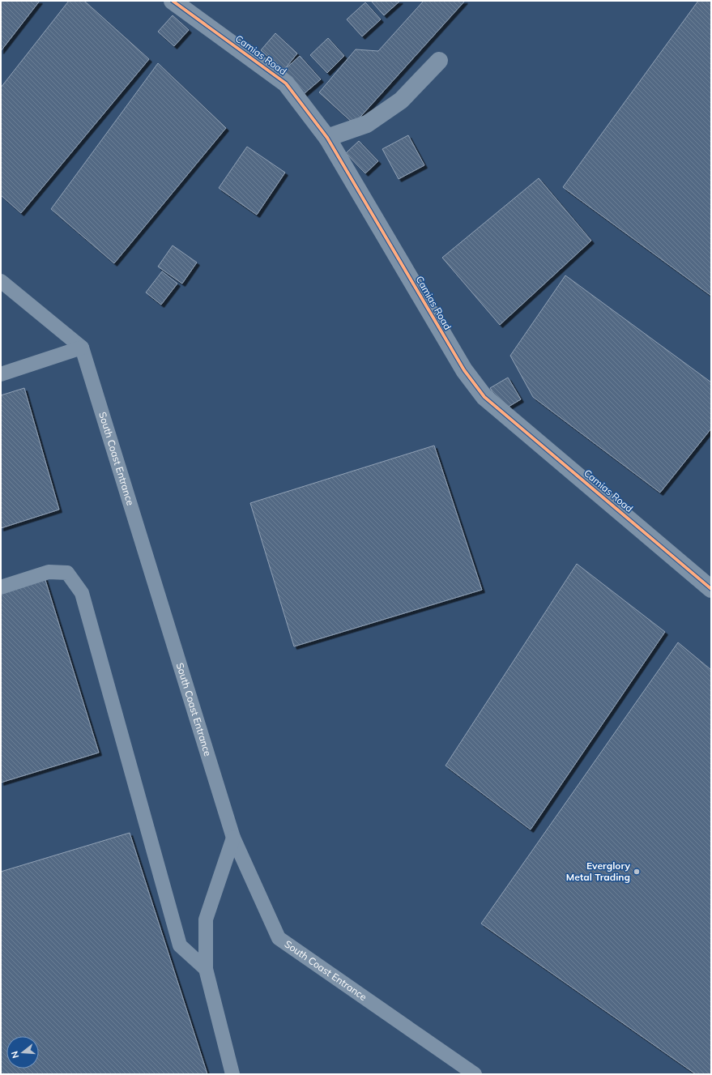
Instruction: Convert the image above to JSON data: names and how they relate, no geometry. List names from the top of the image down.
{
  "streets": {
    "street": ["Camias Road"],
    "lane": ["South Coast Entrance"]
  },
  "places": ["Everglory Metal Trading"],
  "north": "left"
}
